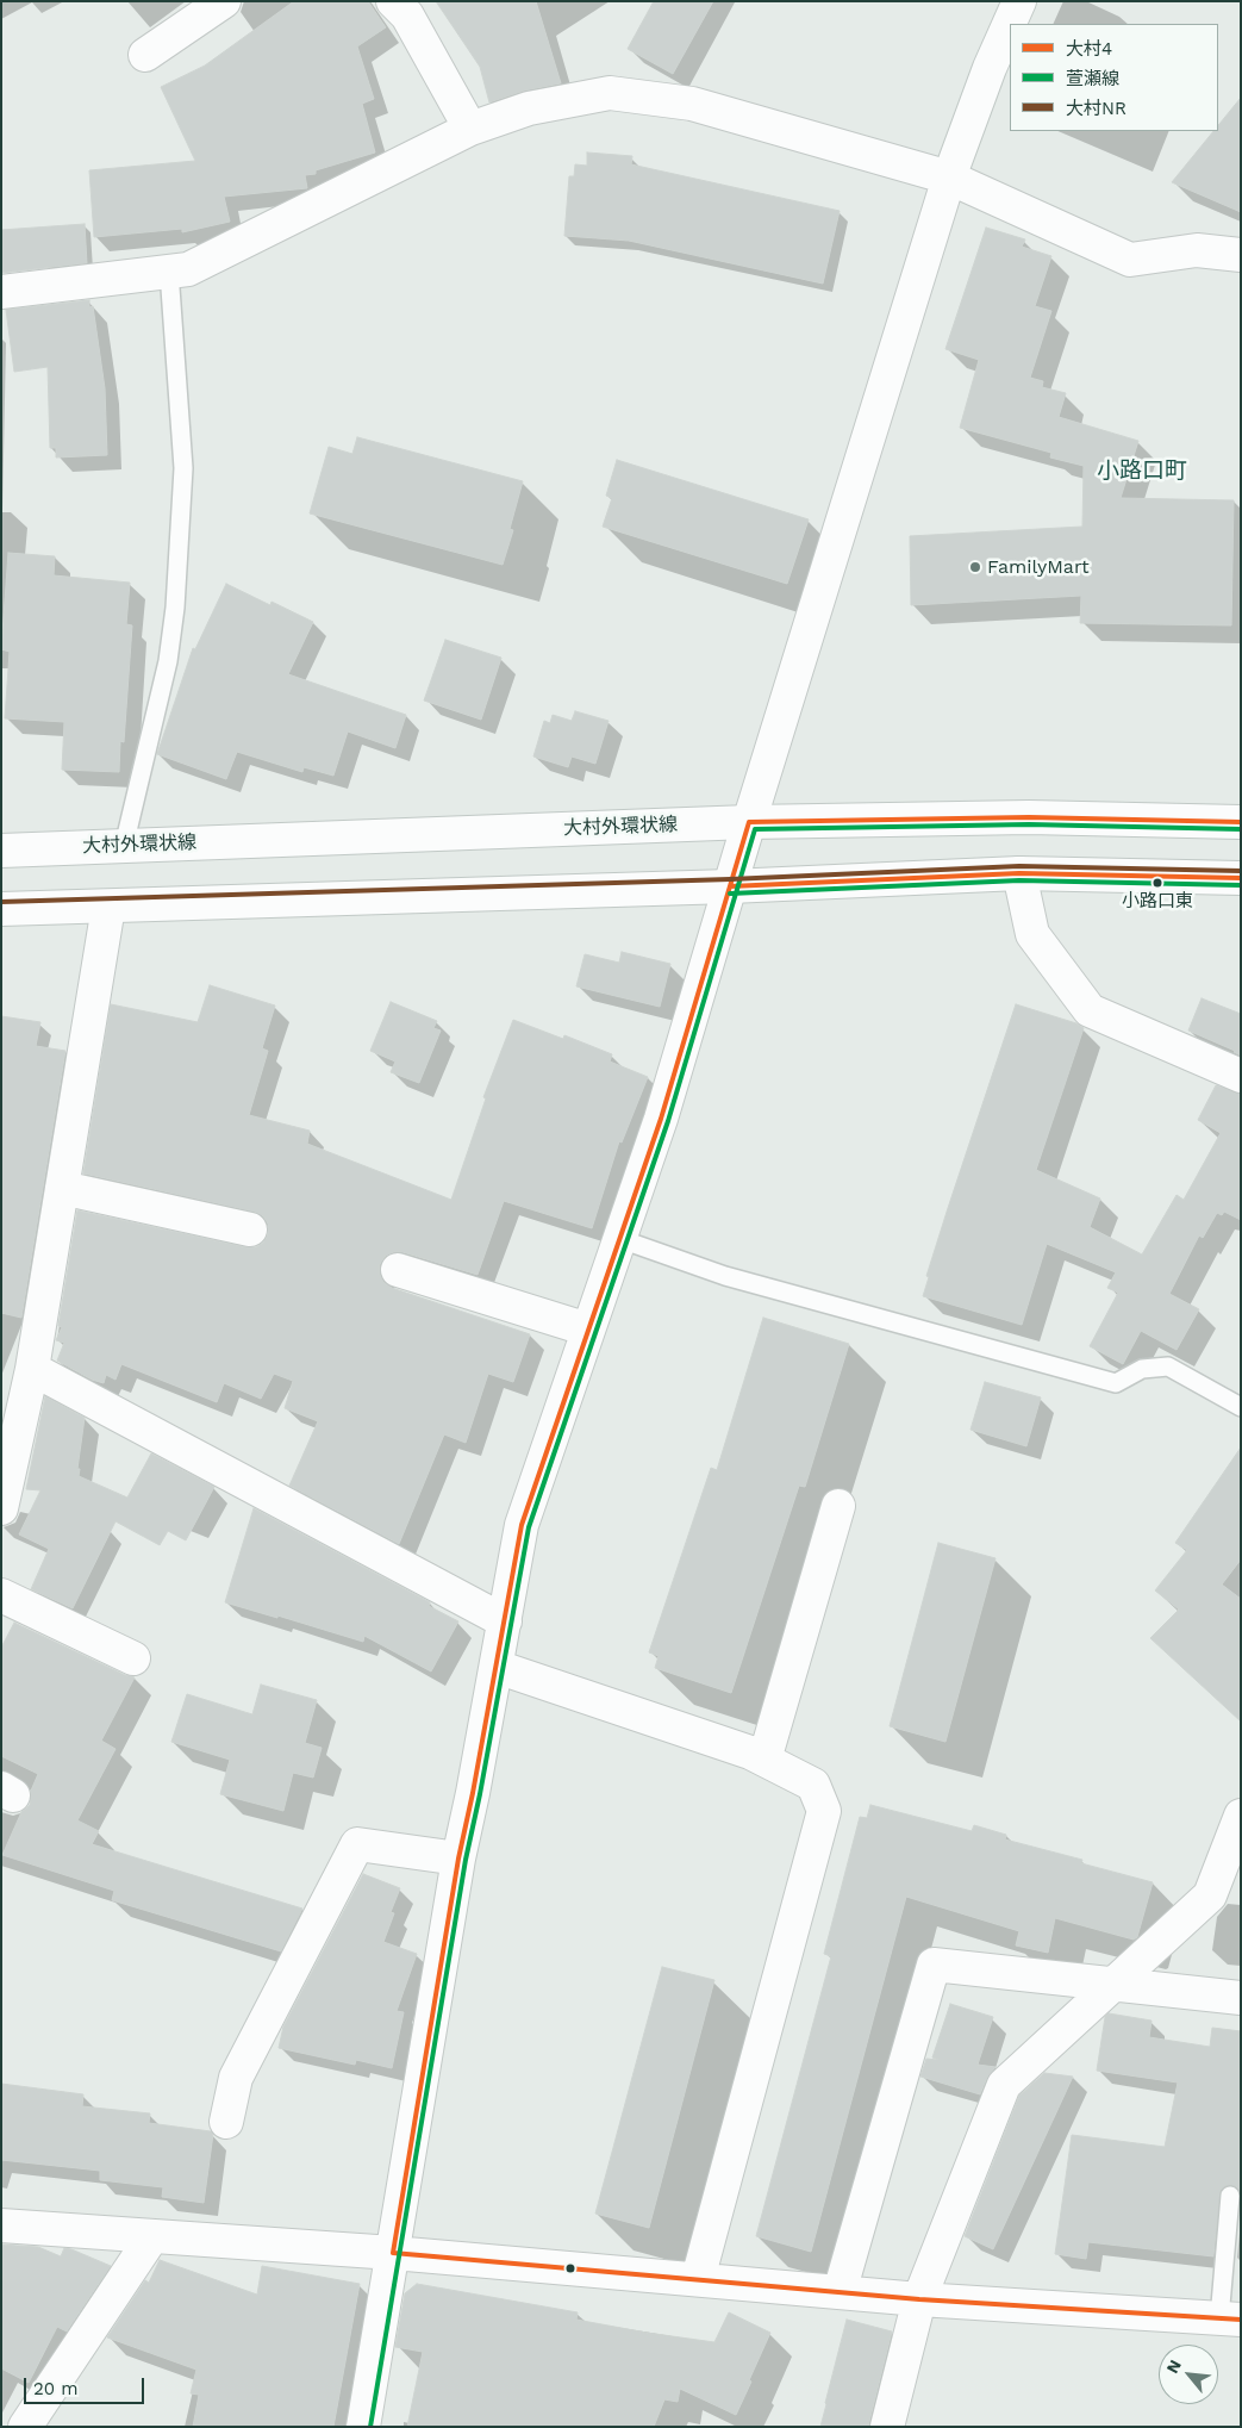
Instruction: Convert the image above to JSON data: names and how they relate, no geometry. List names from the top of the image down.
{
  "streets": {
    "street": ["大村外環状線"]
  },
  "districts": ["小路口町"],
  "places": ["FamilyMart", "小路口東"],
  "lines": ["transit line 大村4", "transit line 萱瀬線", "transit line 大村NR"],
  "legend": ["大村4", "萱瀬線", "大村NR"],
  "scale_bar": "20 m",
  "north": "top left"
}
